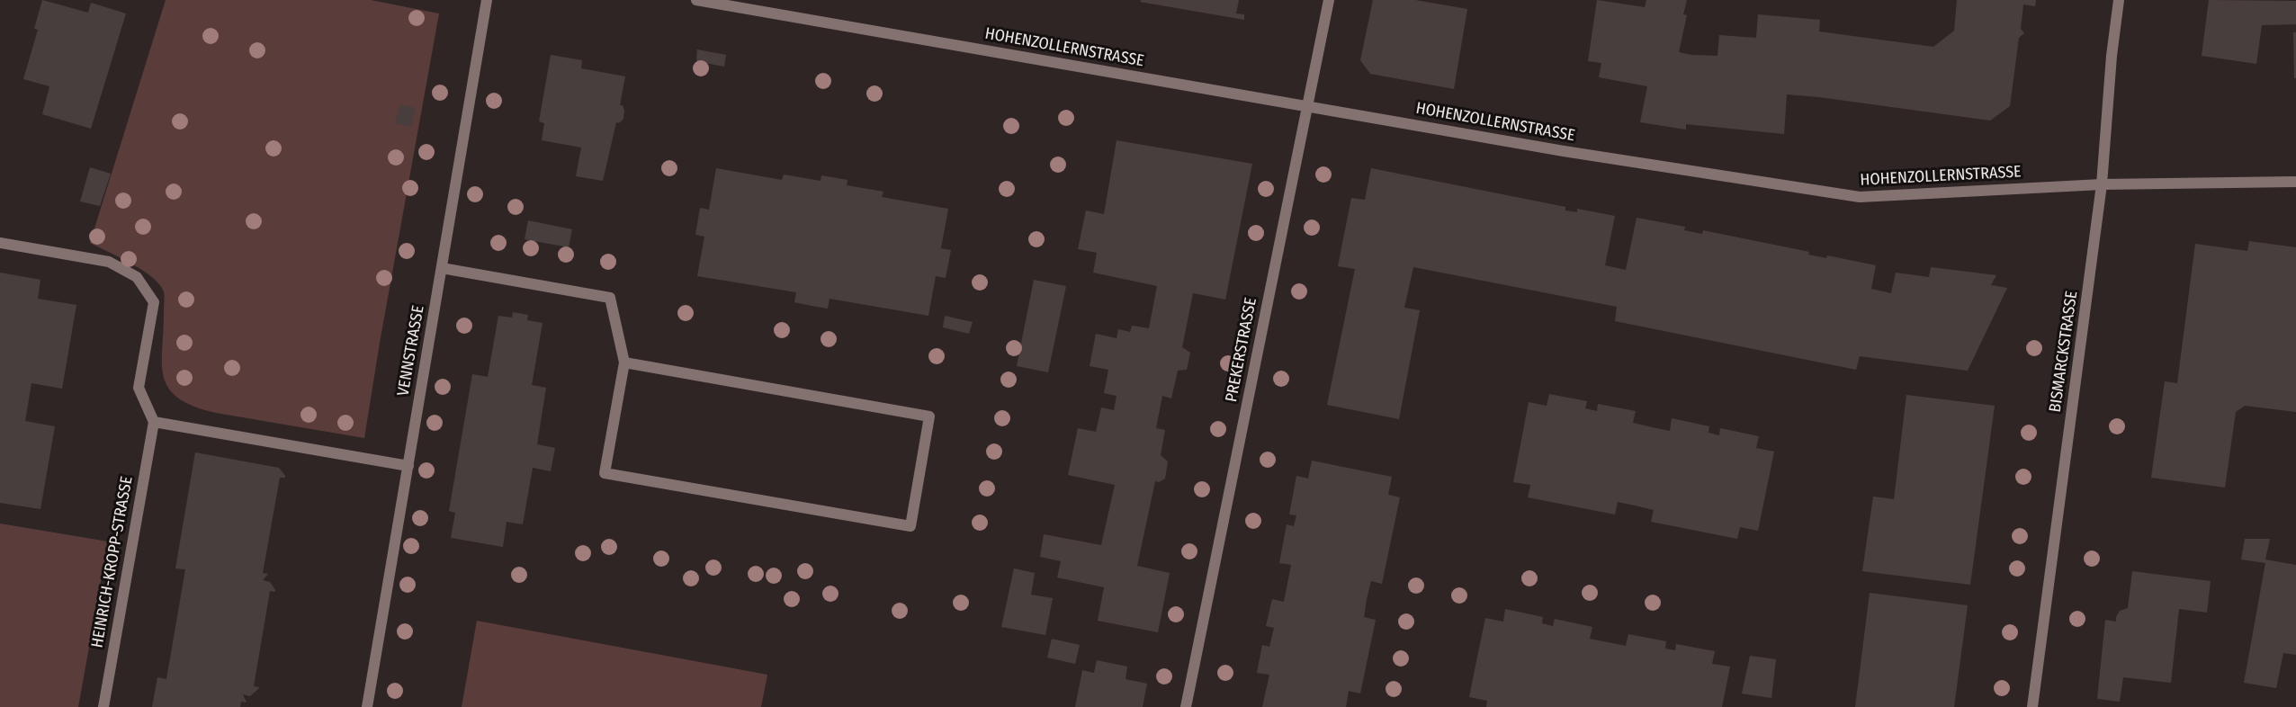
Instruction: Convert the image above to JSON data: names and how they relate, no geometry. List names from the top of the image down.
{
  "streets": {
    "street": [
      "HOHENZOLLERNSTRASSE",
      "PREKERSTRASSE",
      "VENNSTRASSE",
      "BISMARCKSTRASSE",
      "HEINRICH-KROPP-STRASSE"
    ]
  },
  "crossings": [
    ["HOHENZOLLERNSTRASSE", "PREKERSTRASSE"],
    ["HOHENZOLLERNSTRASSE", "BISMARCKSTRASSE"]
  ]
}
